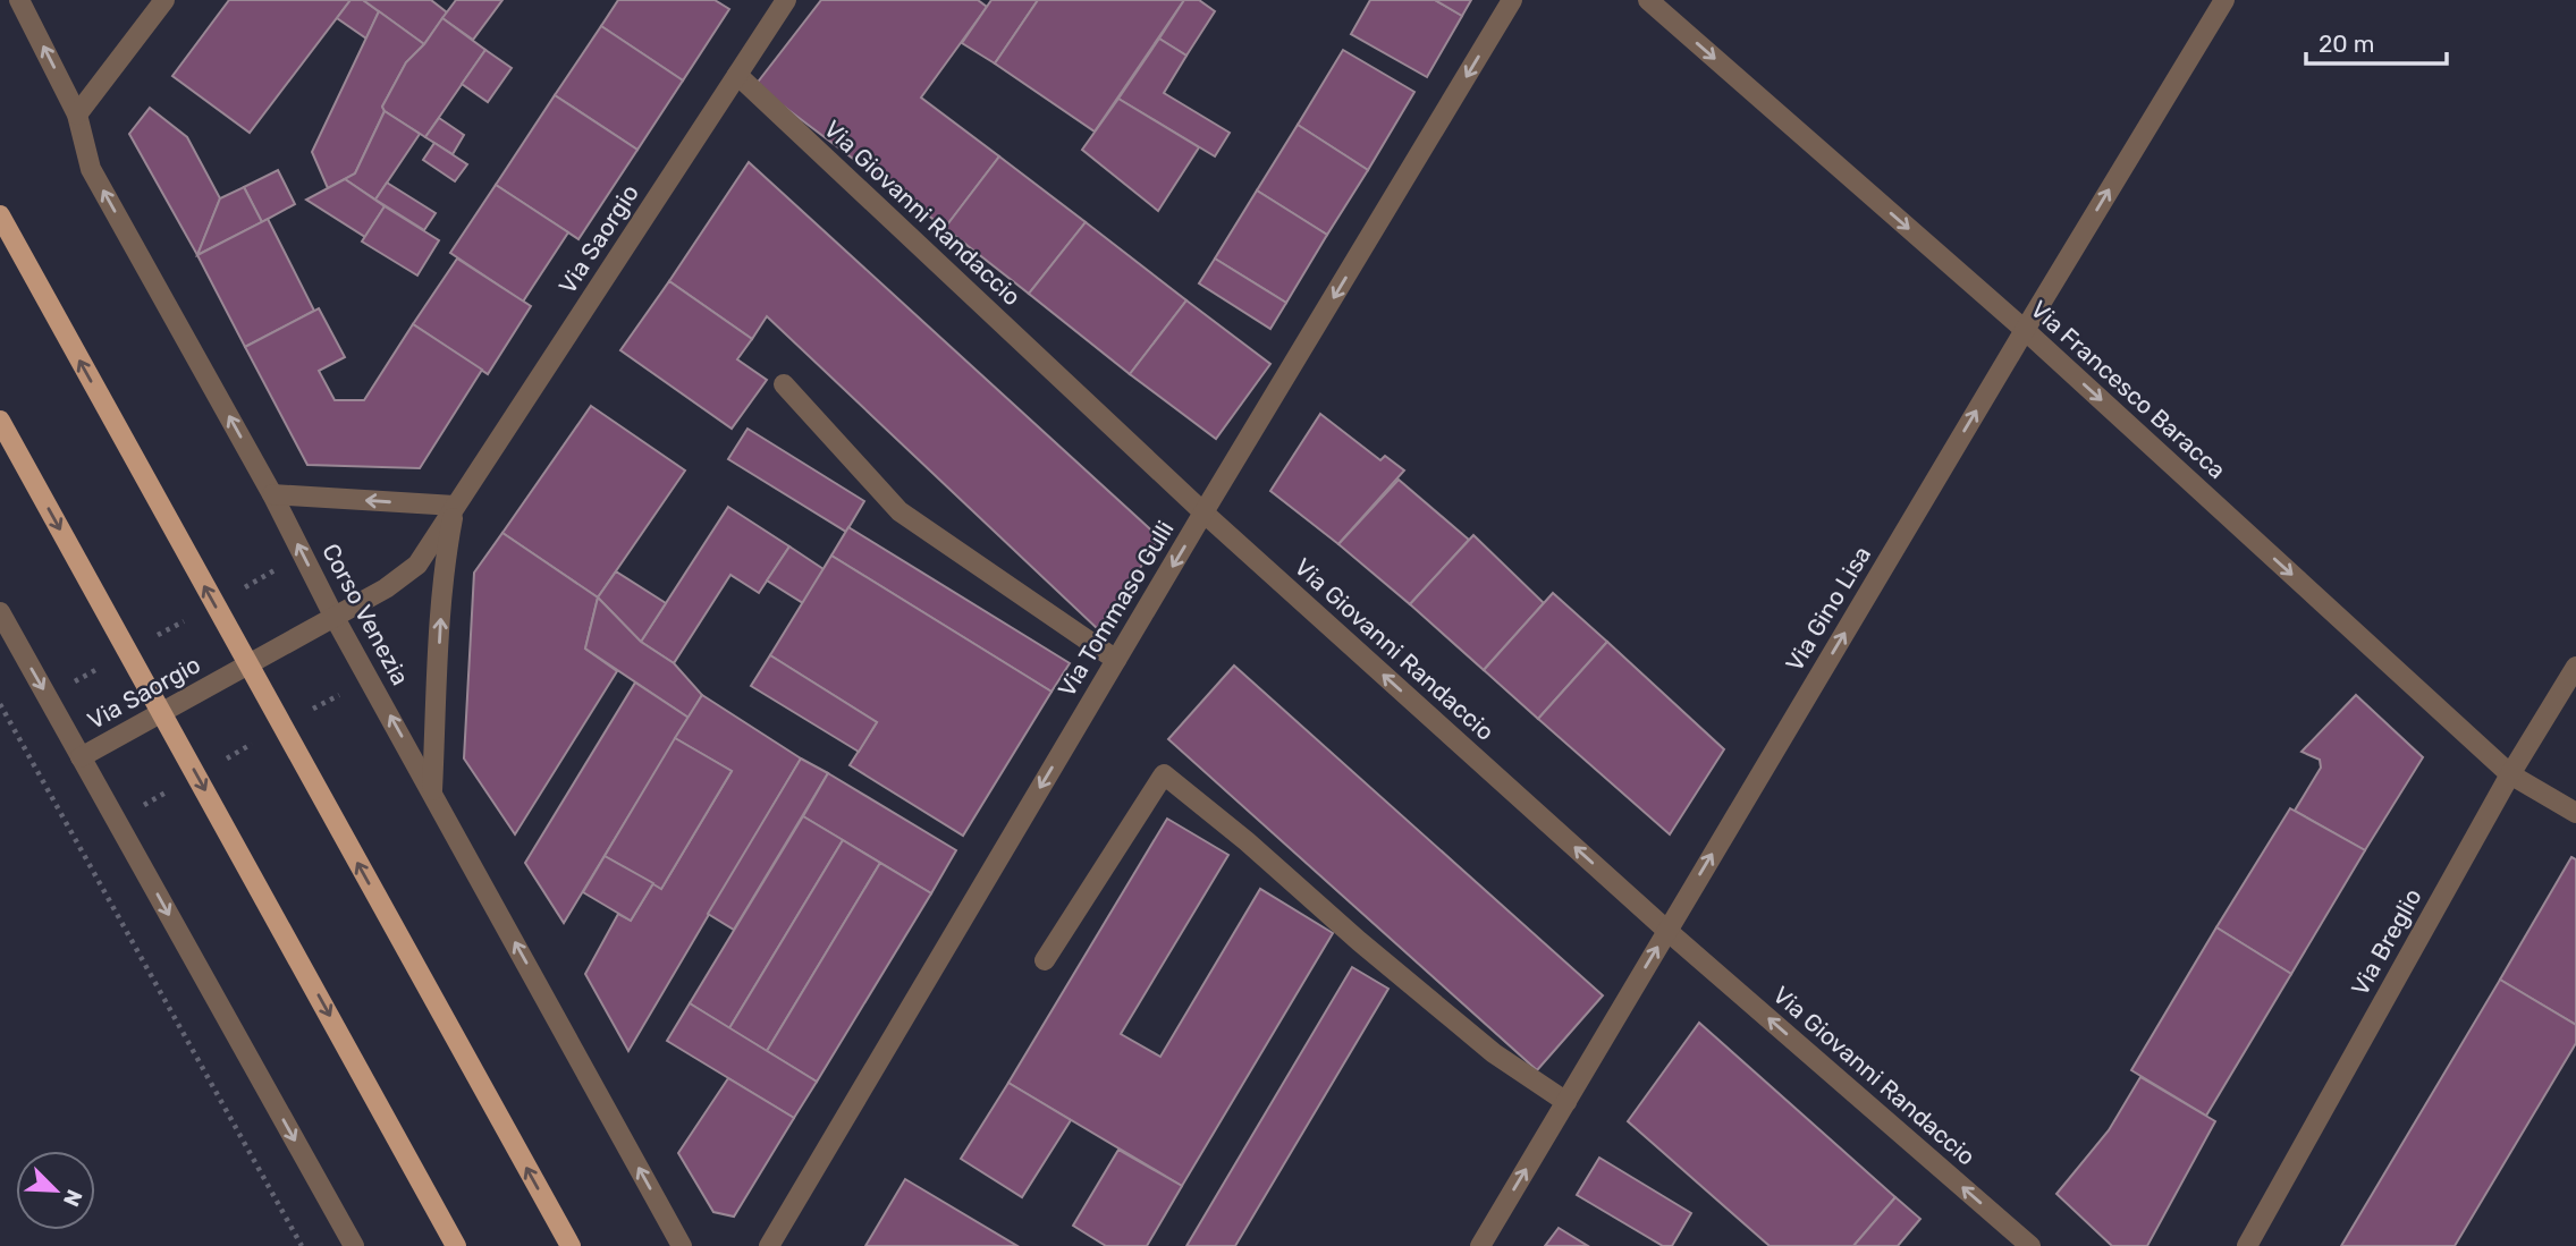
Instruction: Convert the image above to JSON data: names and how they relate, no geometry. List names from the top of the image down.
{
  "streets": {
    "street": [
      "Via Giovanni Randaccio",
      "Via Saorgio",
      "Via Francesco Baracca",
      "Via Tommaso Gulli",
      "Via Gino Lisa",
      "Corso Venezia",
      "Via Breglio"
    ]
  },
  "crossings": [
    ["Via Giovanni Randaccio", "Via Saorgio"],
    ["Via Giovanni Randaccio", "Via Tommaso Gulli"],
    ["Via Giovanni Randaccio", "Via Gino Lisa"],
    ["Via Saorgio", "Corso Venezia"],
    ["Via Francesco Baracca", "Via Gino Lisa"],
    ["Via Francesco Baracca", "Via Breglio"]
  ],
  "one_way": [
    "Via Giovanni Randaccio",
    "Via Francesco Baracca",
    "Via Tommaso Gulli",
    "Via Gino Lisa",
    "Corso Venezia"
  ],
  "scale_bar": "20 m",
  "north": "bottom right"
}
